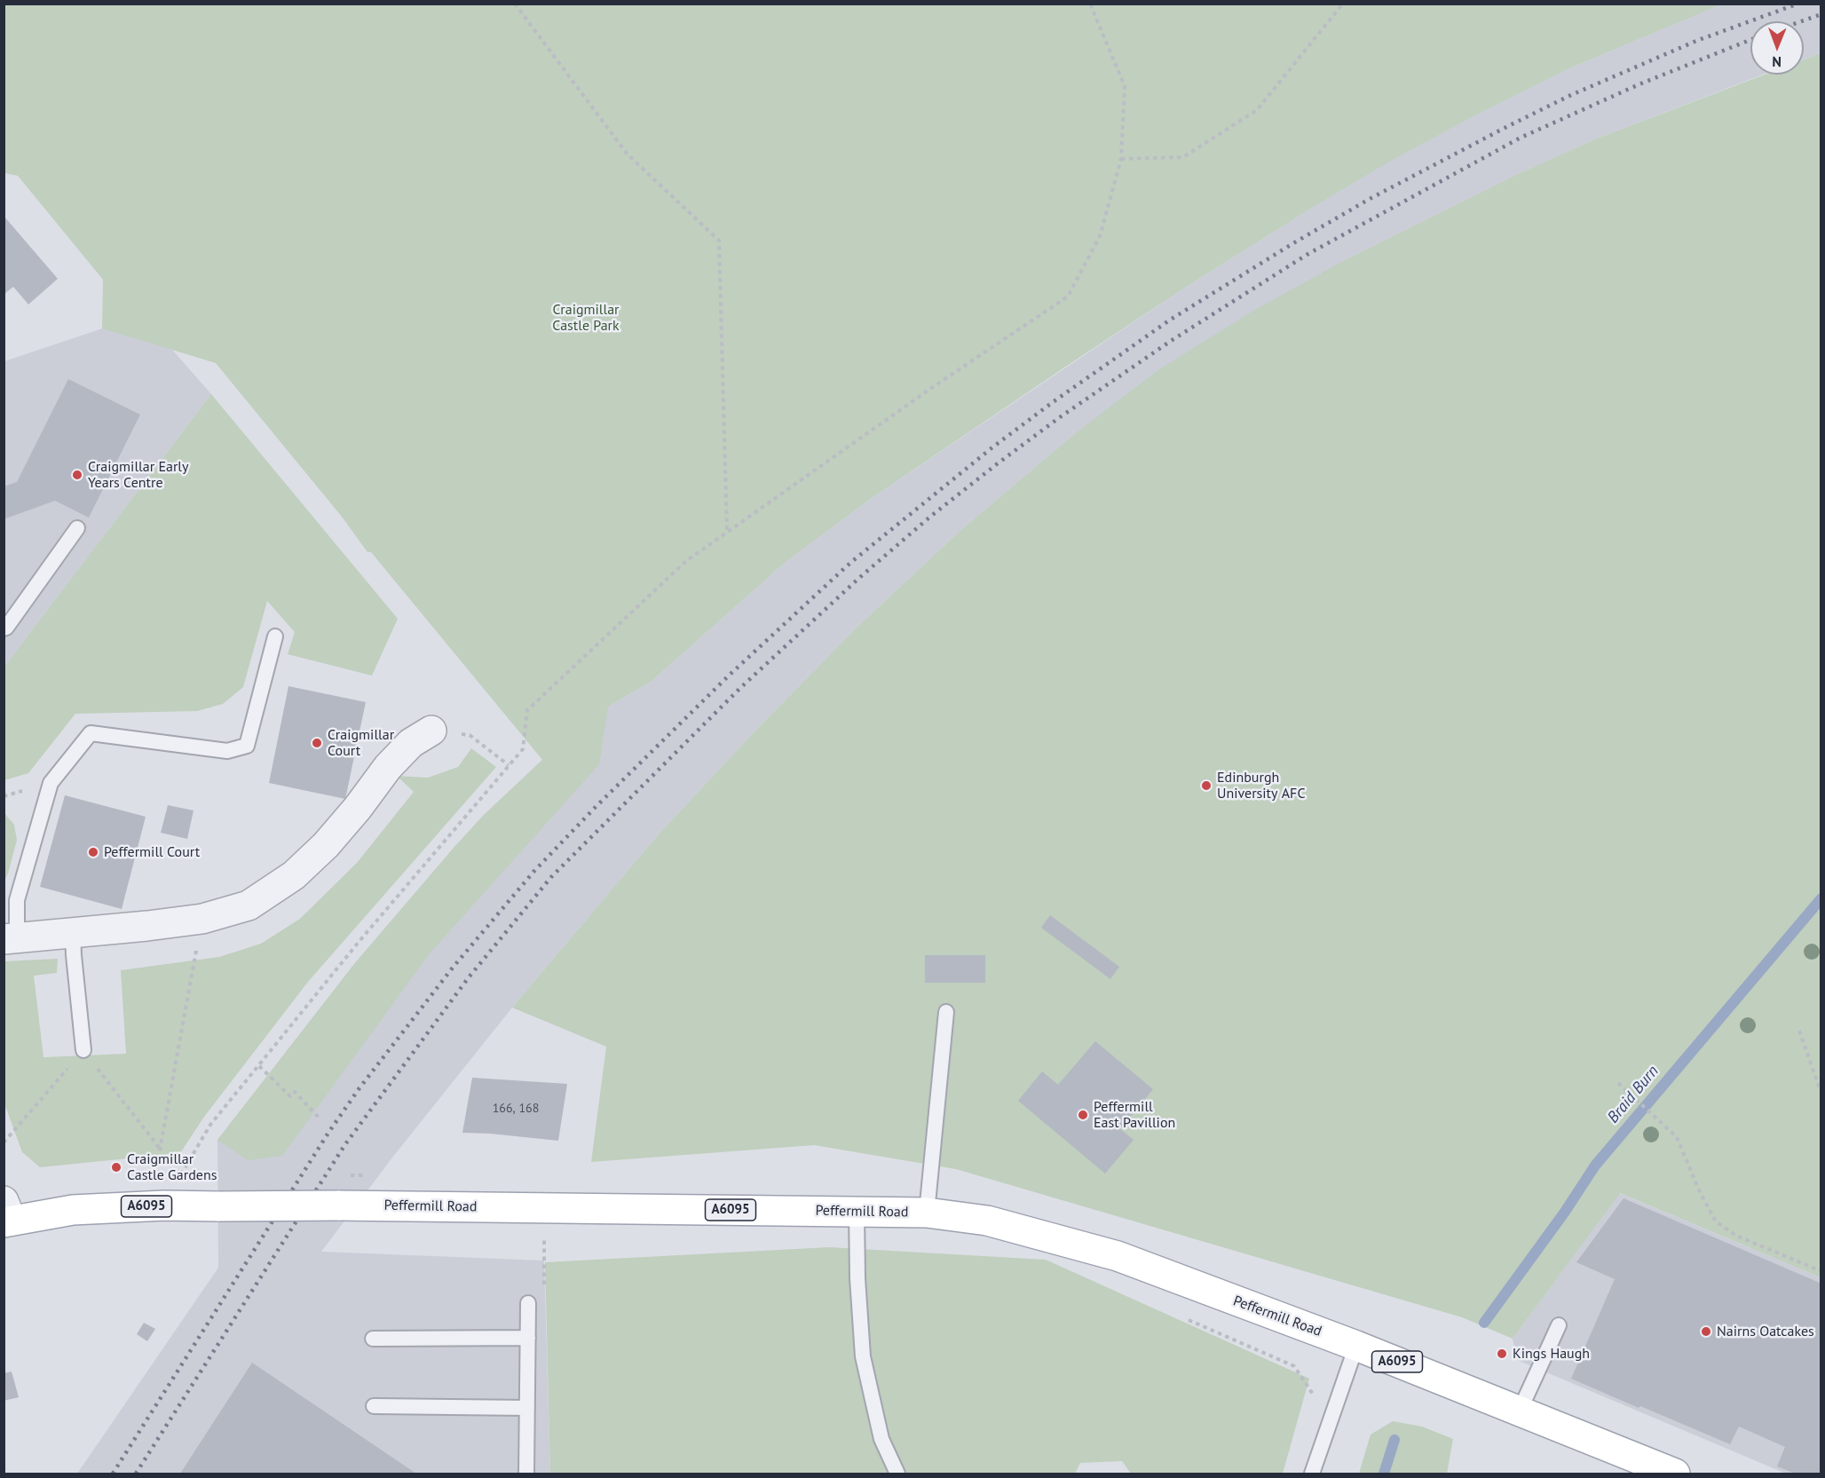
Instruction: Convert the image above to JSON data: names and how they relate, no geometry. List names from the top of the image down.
{
  "streets": {
    "main road": ["A6095", "Peffermill Road"]
  },
  "water": ["Braid Burn"],
  "parks": ["Craigmillar Castle Park"],
  "places": [
    "Craigmillar Early Years Centre",
    "Craigmillar Court",
    "Edinburgh University AFC",
    "Peffermill Court",
    "Peffermill East Pavillion",
    "Craigmillar Castle Gardens",
    "Nairns Oatcakes",
    "Kings Haugh"
  ],
  "house_numbers": ["166, 168"],
  "north": "bottom"
}
